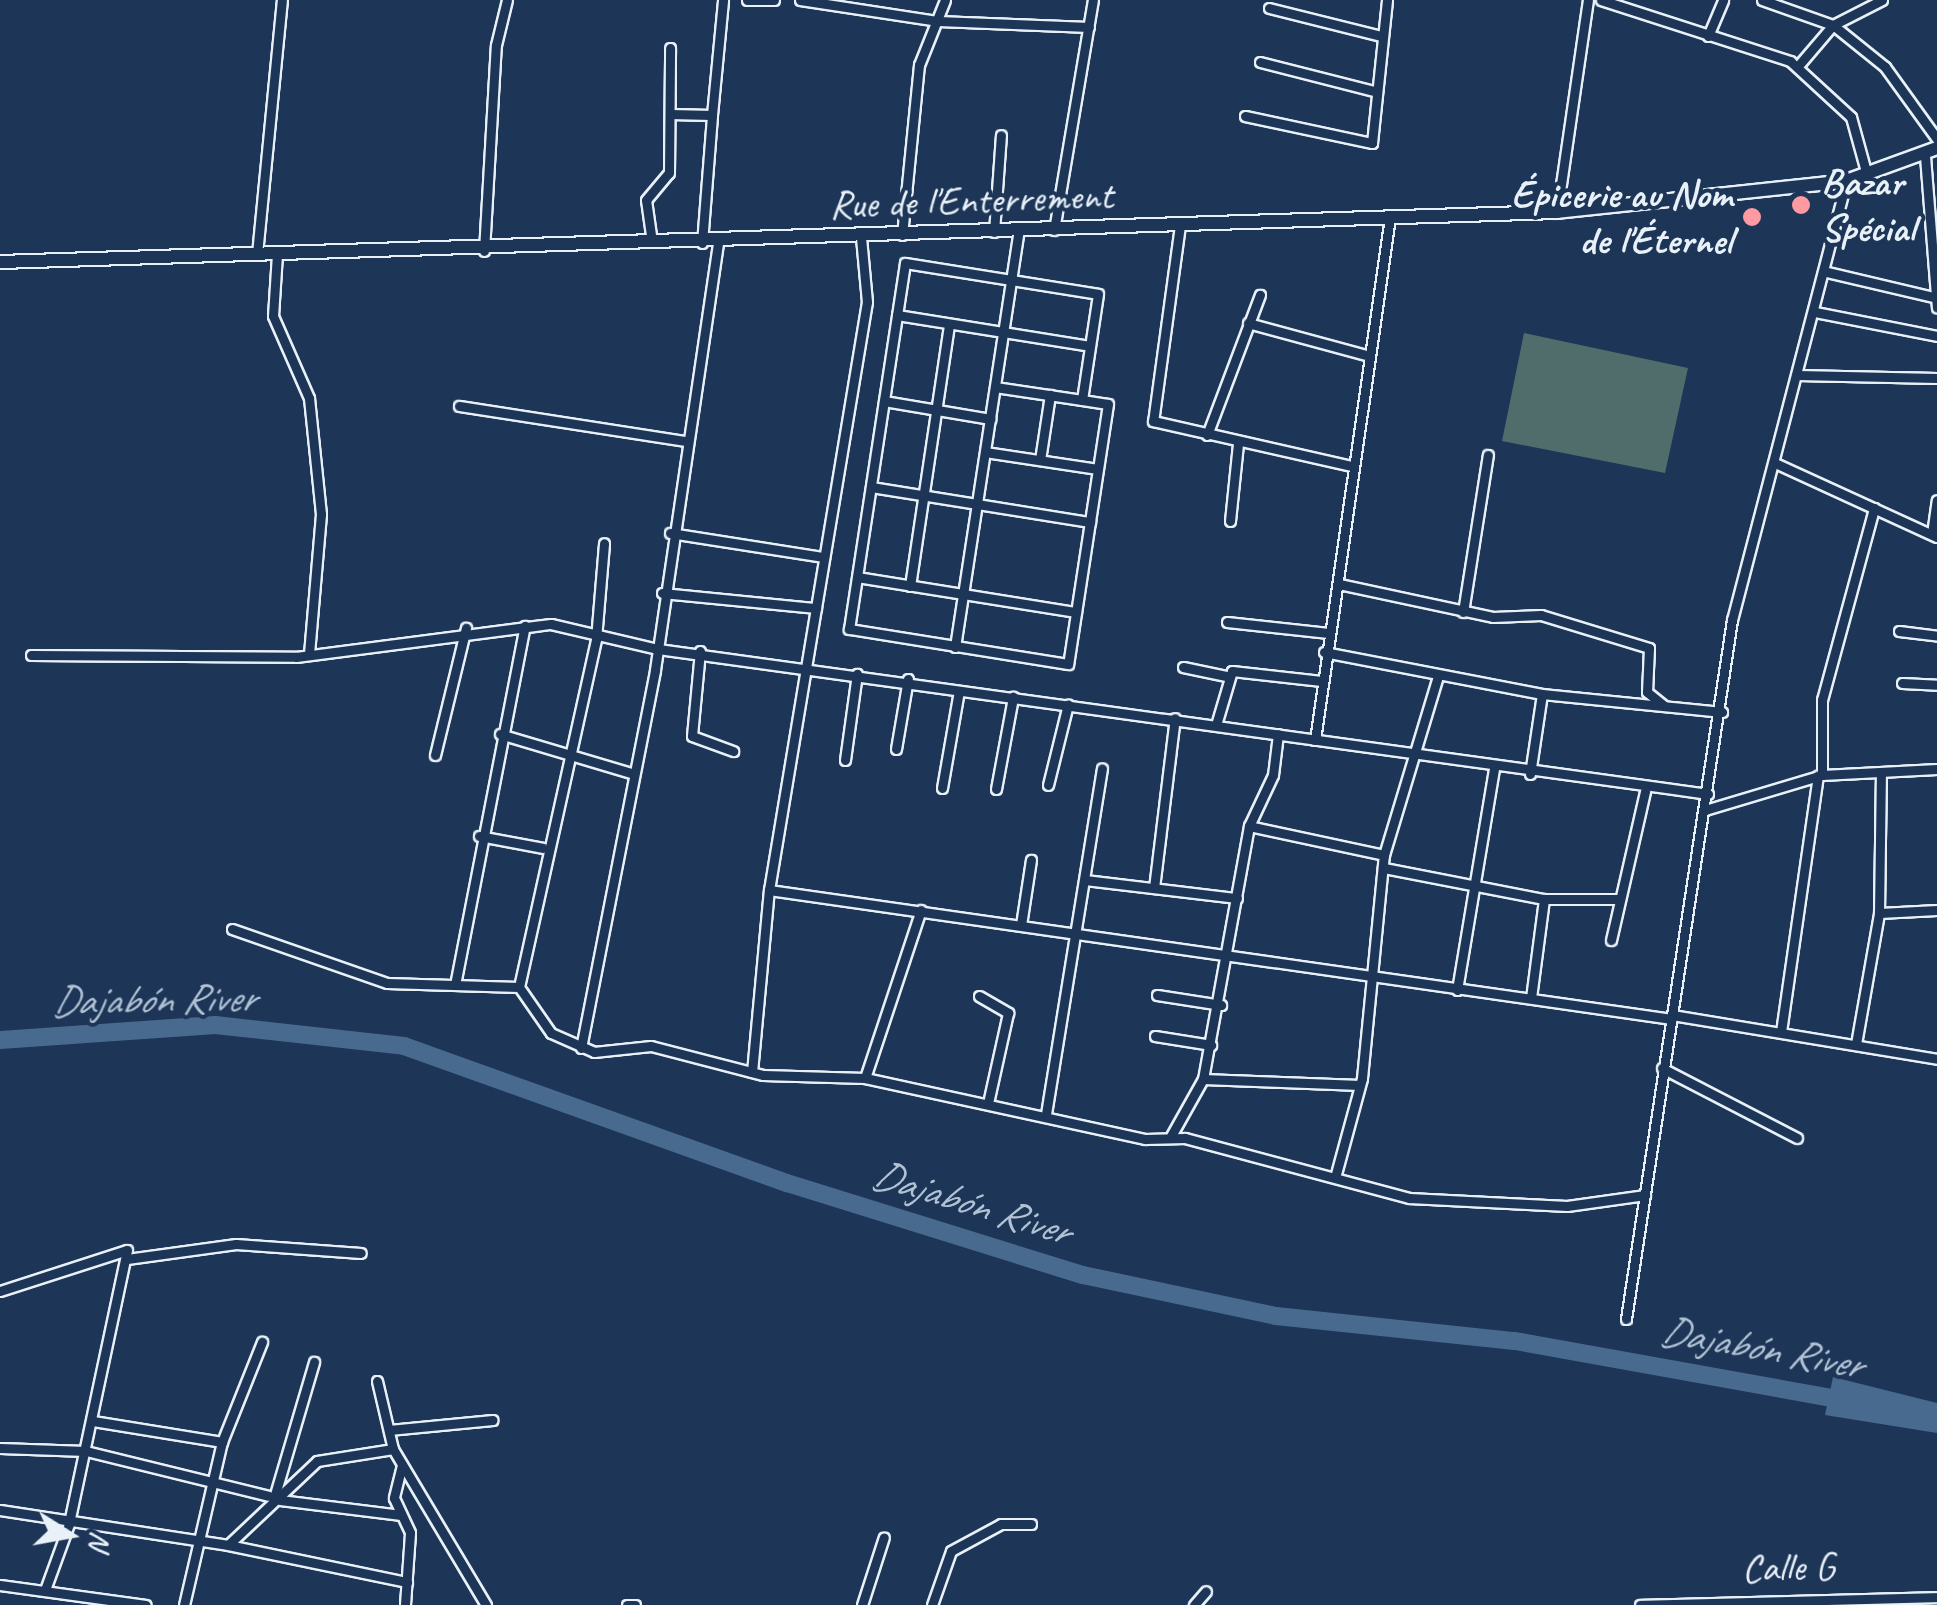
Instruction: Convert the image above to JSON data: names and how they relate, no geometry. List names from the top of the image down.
{
  "streets": {
    "street": ["Rue de l'Enterrement", "Calle G"]
  },
  "water": ["Dajabón River"],
  "places": ["Bazar Spécial", "Épicerie au Nom de l'Éternel"],
  "north": "right"
}
